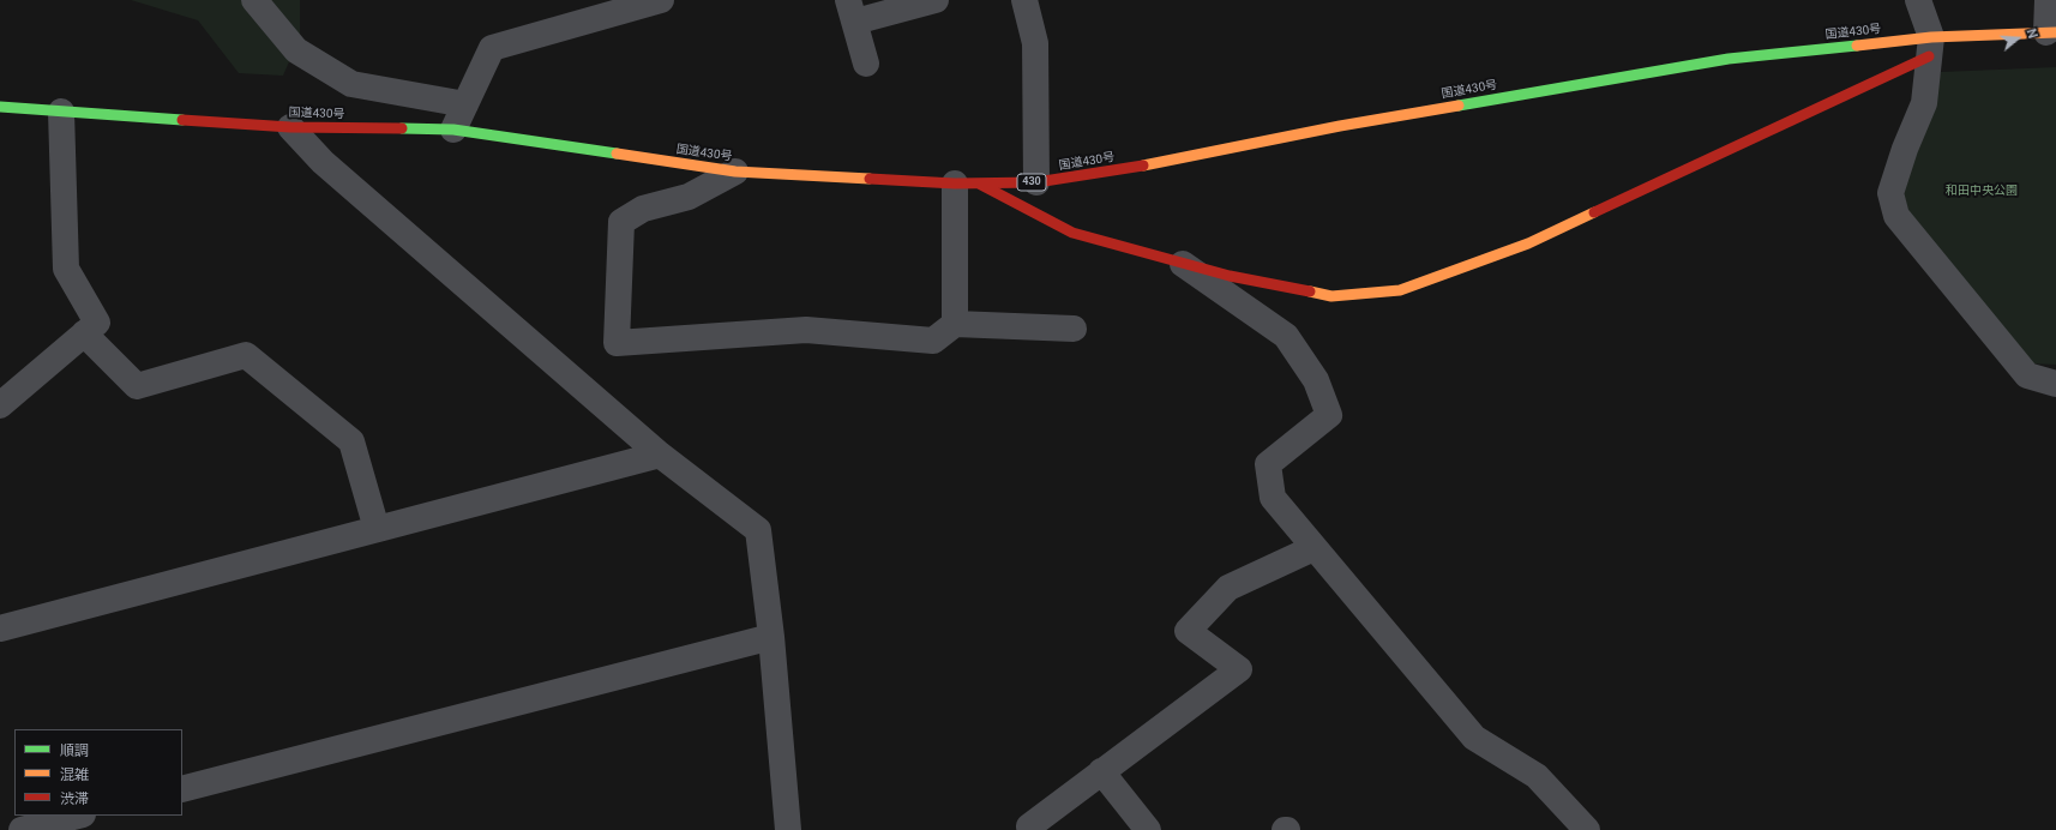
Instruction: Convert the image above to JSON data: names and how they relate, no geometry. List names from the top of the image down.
{
  "streets": {
    "main road": ["国道430号", "430"]
  },
  "parks": ["和田中央公園"],
  "legend": ["順調", "混雑", "渋滞"],
  "north": "right"
}
